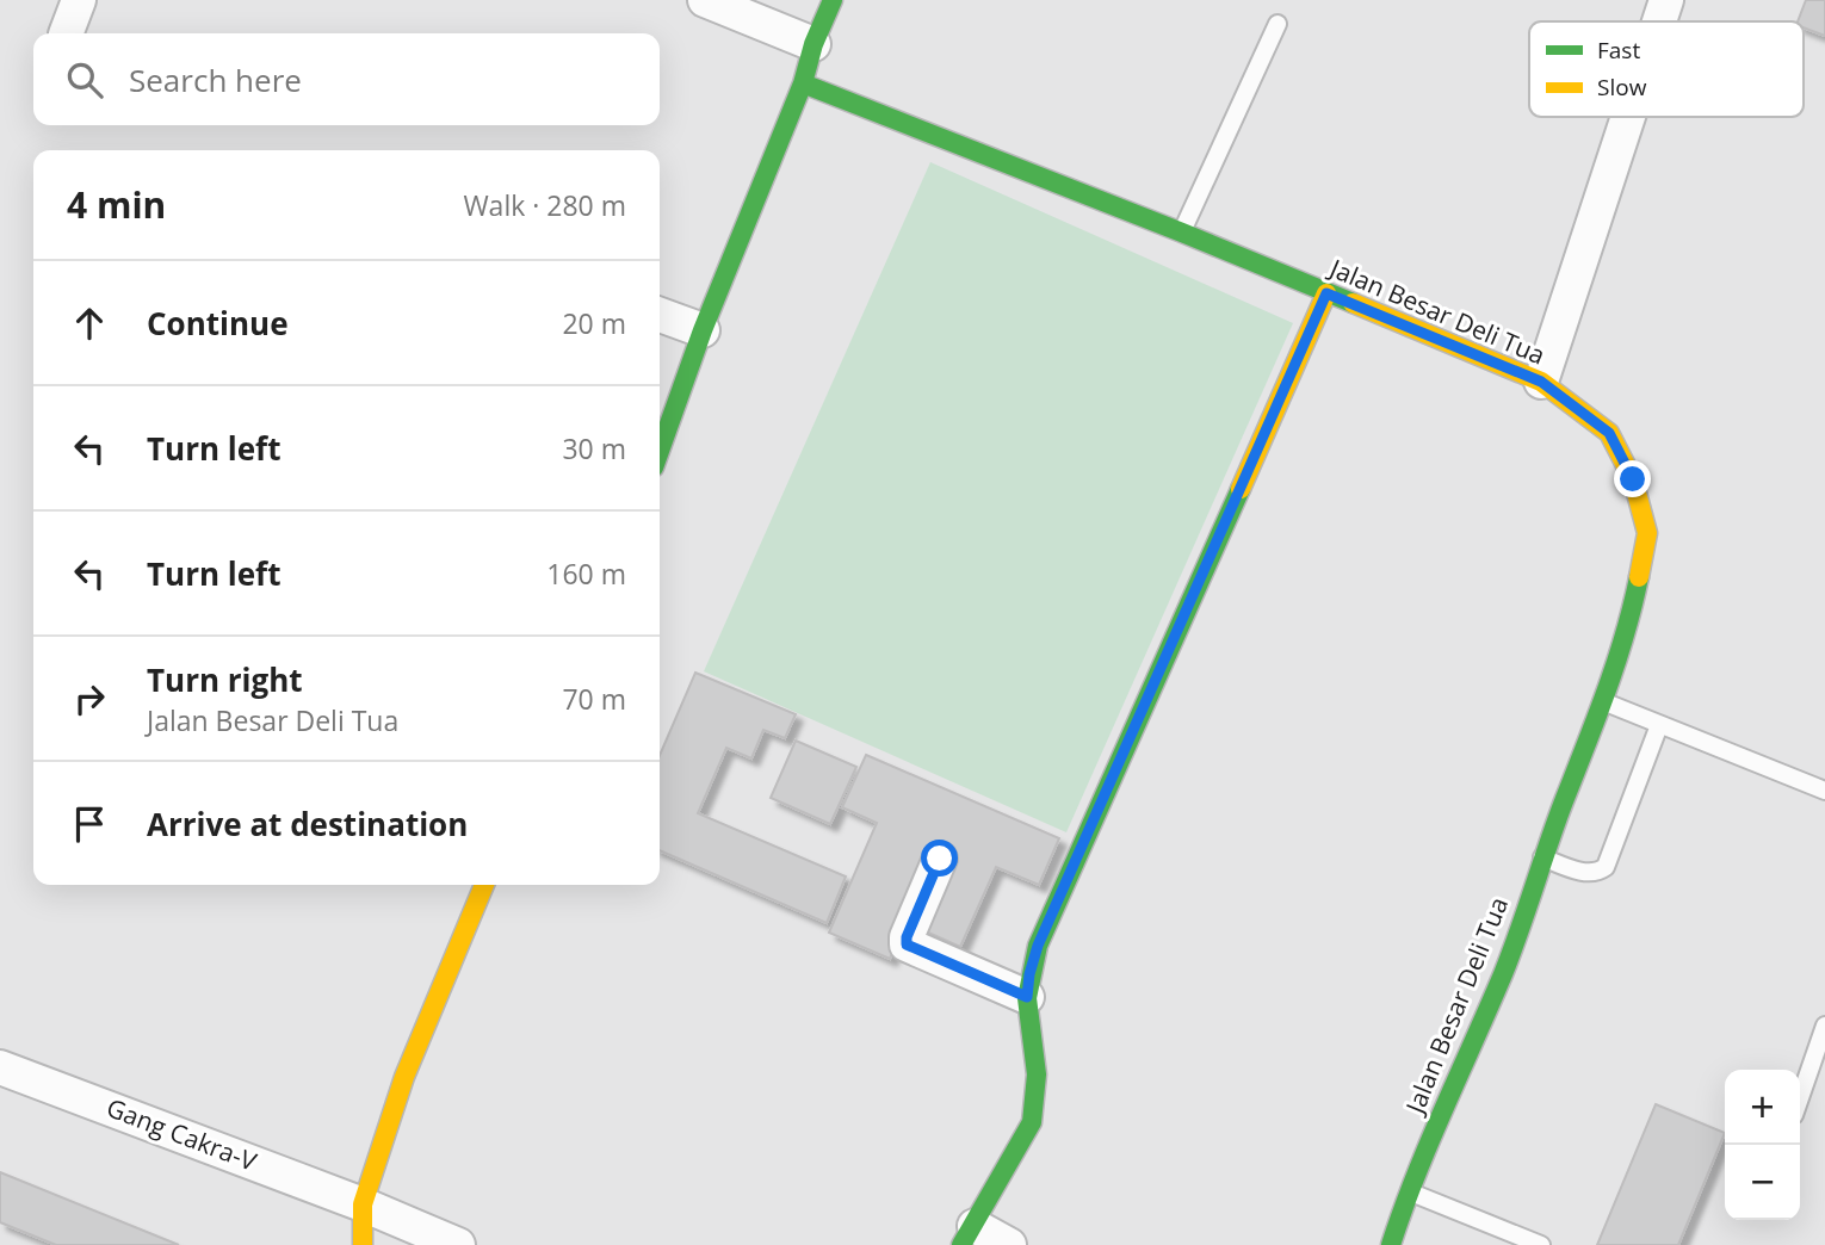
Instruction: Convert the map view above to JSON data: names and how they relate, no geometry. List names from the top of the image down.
{
  "streets": {
    "main road": ["Jalan Besar Deli Tua"],
    "street": ["Gang Cakra-V"]
  },
  "legend": ["Fast", "Slow"],
  "page": {
    "search": "Search here",
    "heading": ["4 min", "Walk · 280 m"],
    "list": [
      ["Continue", "20 m"],
      ["Turn left", "30 m"],
      ["Turn left", "160 m"],
      ["Turn right", "Jalan Besar Deli Tua", "70 m"],
      "Arrive at destination"
    ],
    "map_buttons": ["+", "−"]
  }
}
